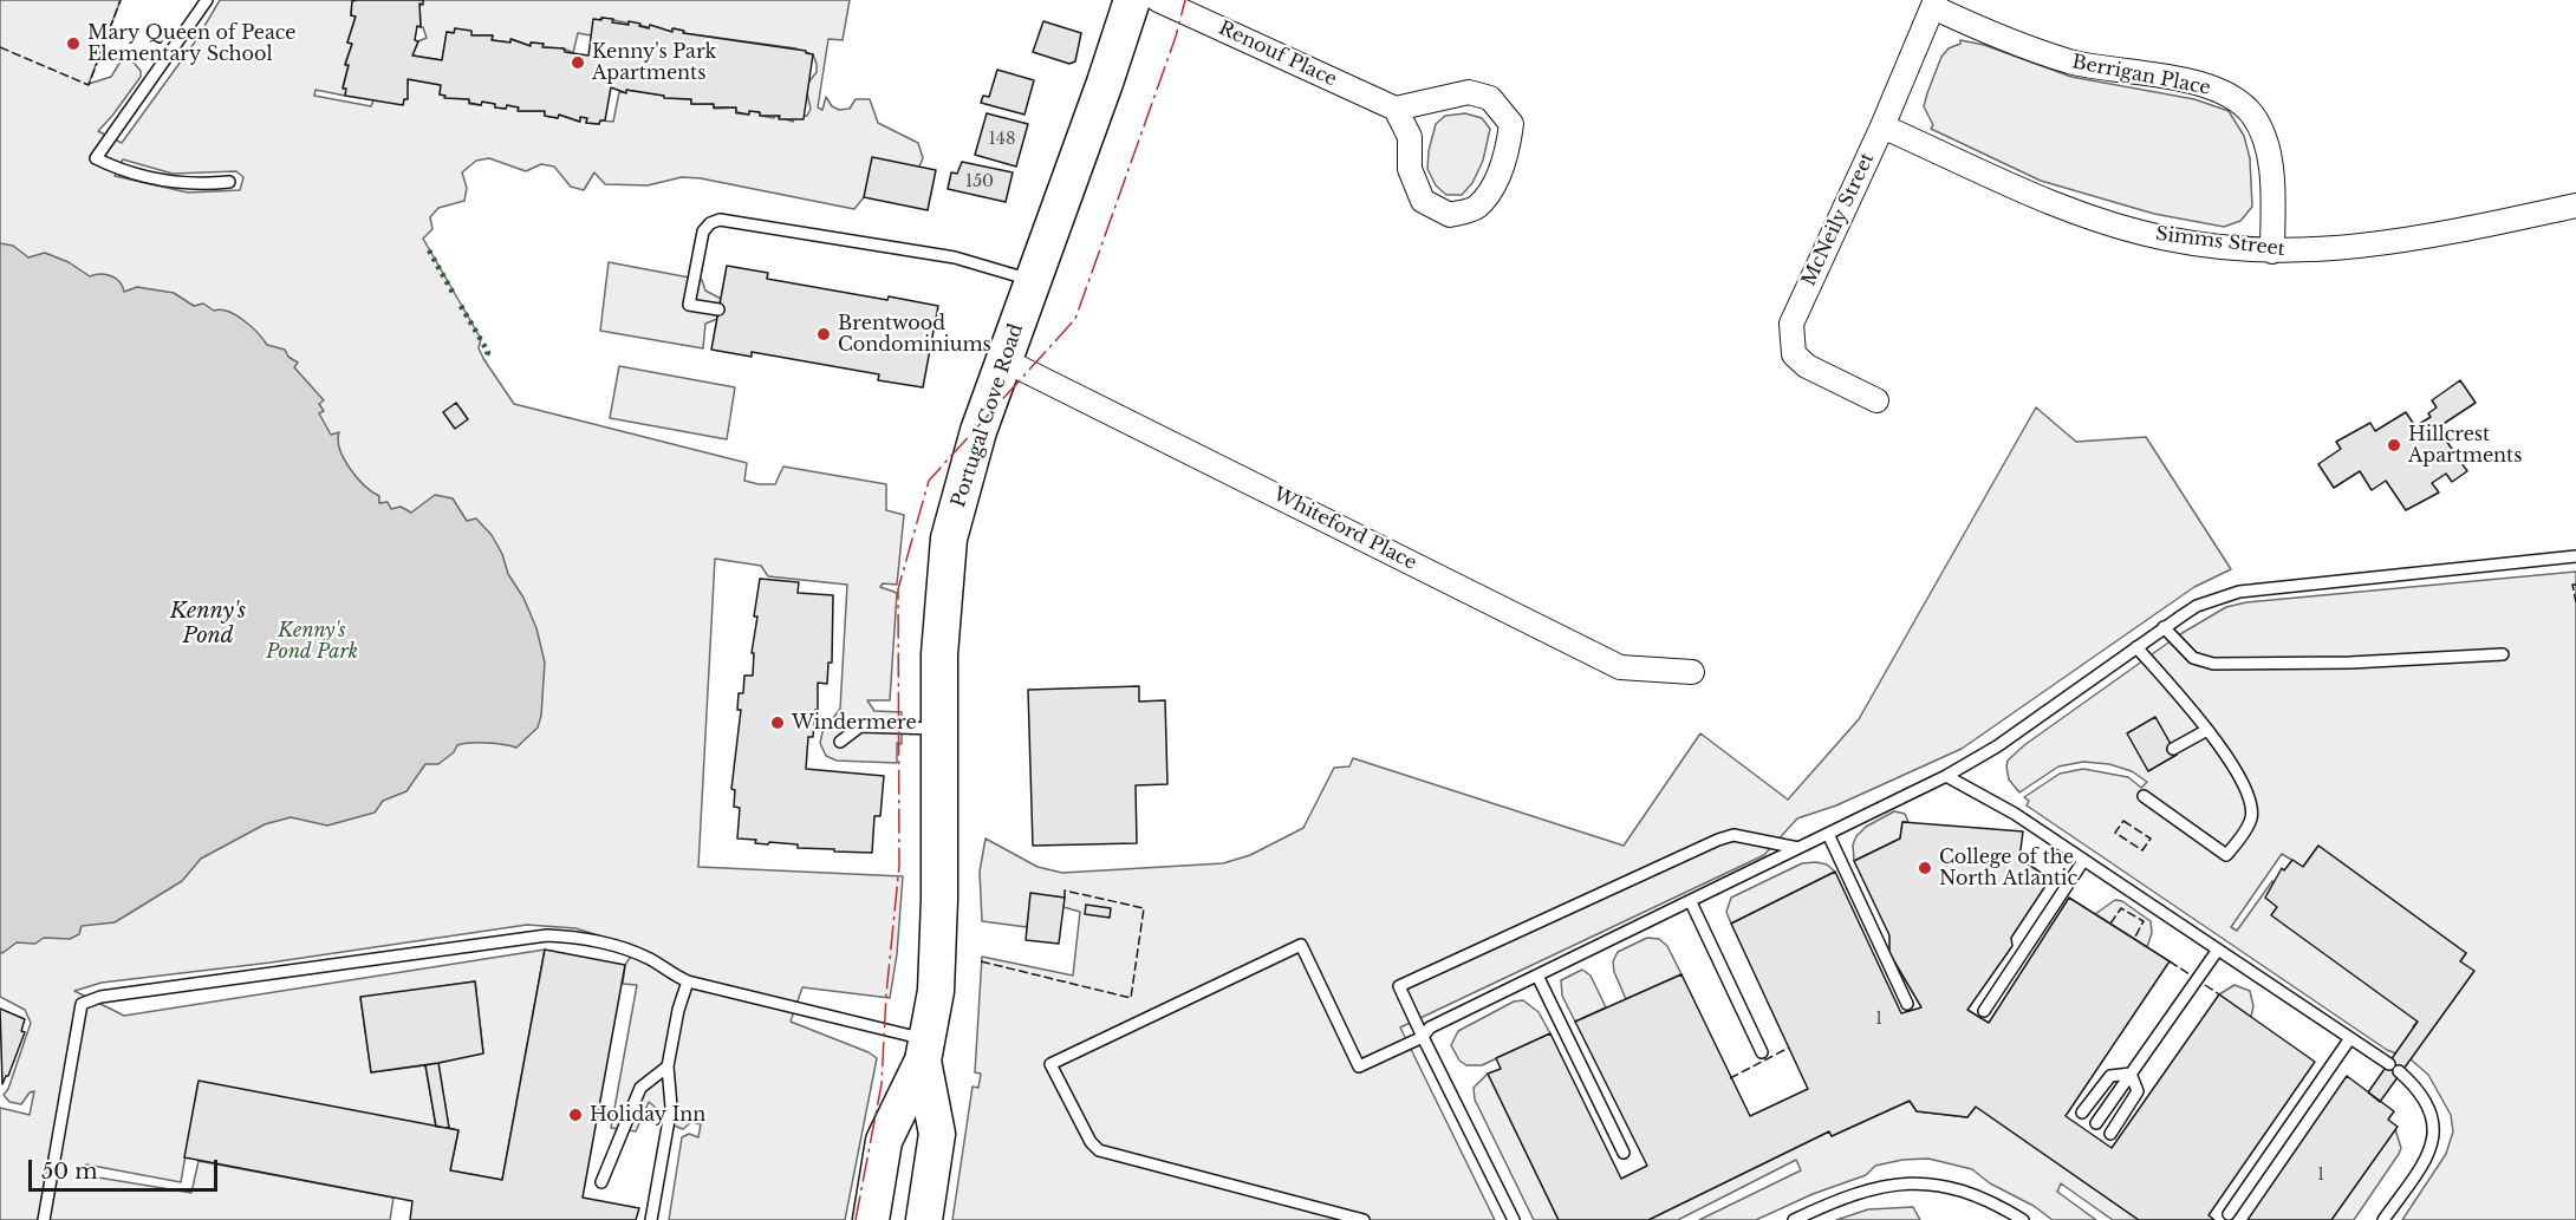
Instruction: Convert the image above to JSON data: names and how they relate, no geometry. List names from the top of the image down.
{
  "streets": {
    "main road": ["Portugal Cove Road"],
    "street": [
      "Renouf Place",
      "Berrigan Place",
      "McNeily Street",
      "Simms Street",
      "Whiteford Place"
    ]
  },
  "crossings": [
    ["Berrigan Place", "McNeily Street"],
    ["Berrigan Place", "Simms Street"],
    ["McNeily Street", "Simms Street"],
    ["Portugal Cove Road", "Whiteford Place"]
  ],
  "water": ["Kenny's Pond"],
  "parks": ["Kenny's Pond Park"],
  "places": [
    "Mary Queen of Peace Elementary School",
    "Kenny's Park Apartments",
    "Brentwood Condominiums",
    "Hillcrest Apartments",
    "Windermere",
    "College of the North Atlantic",
    "Holiday Inn"
  ],
  "house_numbers": [
    "148",
    "150",
    "1",
    "1"
  ],
  "scale_bar": "50 m"
}
